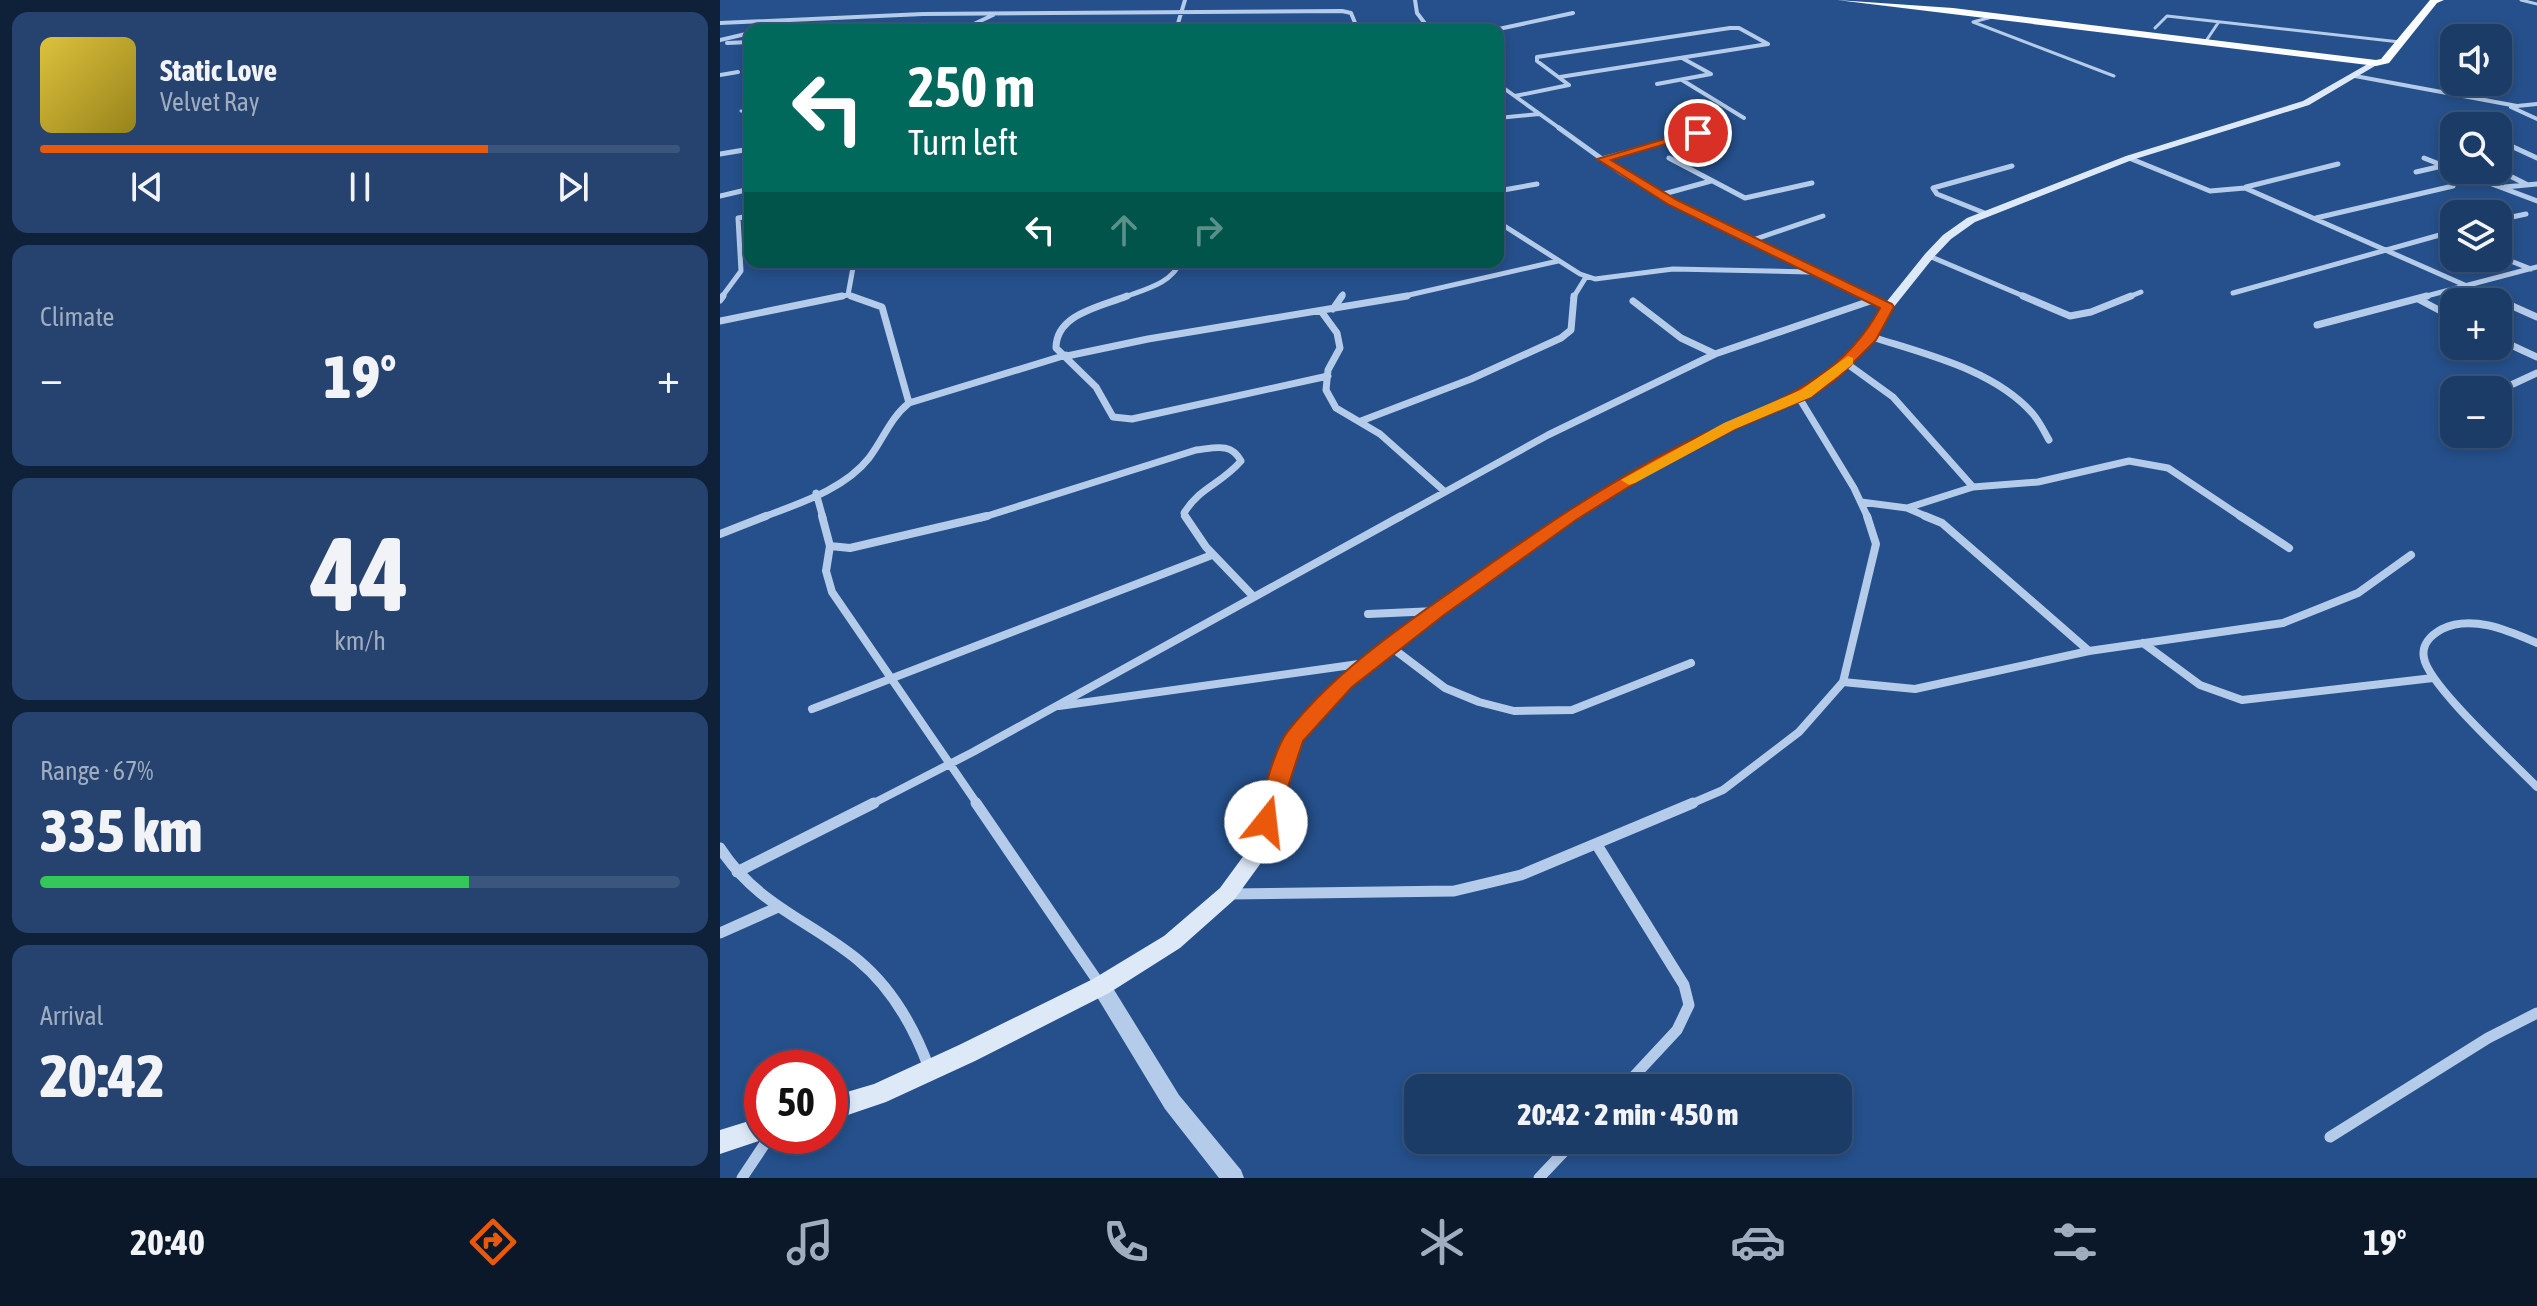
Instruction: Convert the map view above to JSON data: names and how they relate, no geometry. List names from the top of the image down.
{
  "page": {
    "map_buttons": ["+", "−"],
    "turn": ["250 m", "Turn left"],
    "song": ["Static Love", "Velvet Ray"],
    "tile": [
      "Climate",
      ["44", "km/h"],
      ["Range · 67%", "335 km"],
      ["Arrival", "20:42"]
    ],
    "heat": ["−", "19°", "+"],
    "limit": "50",
    "trip": "20:42 · 2 min · 450 m",
    "tabs": ["20:40", "19°"]
  }
}
